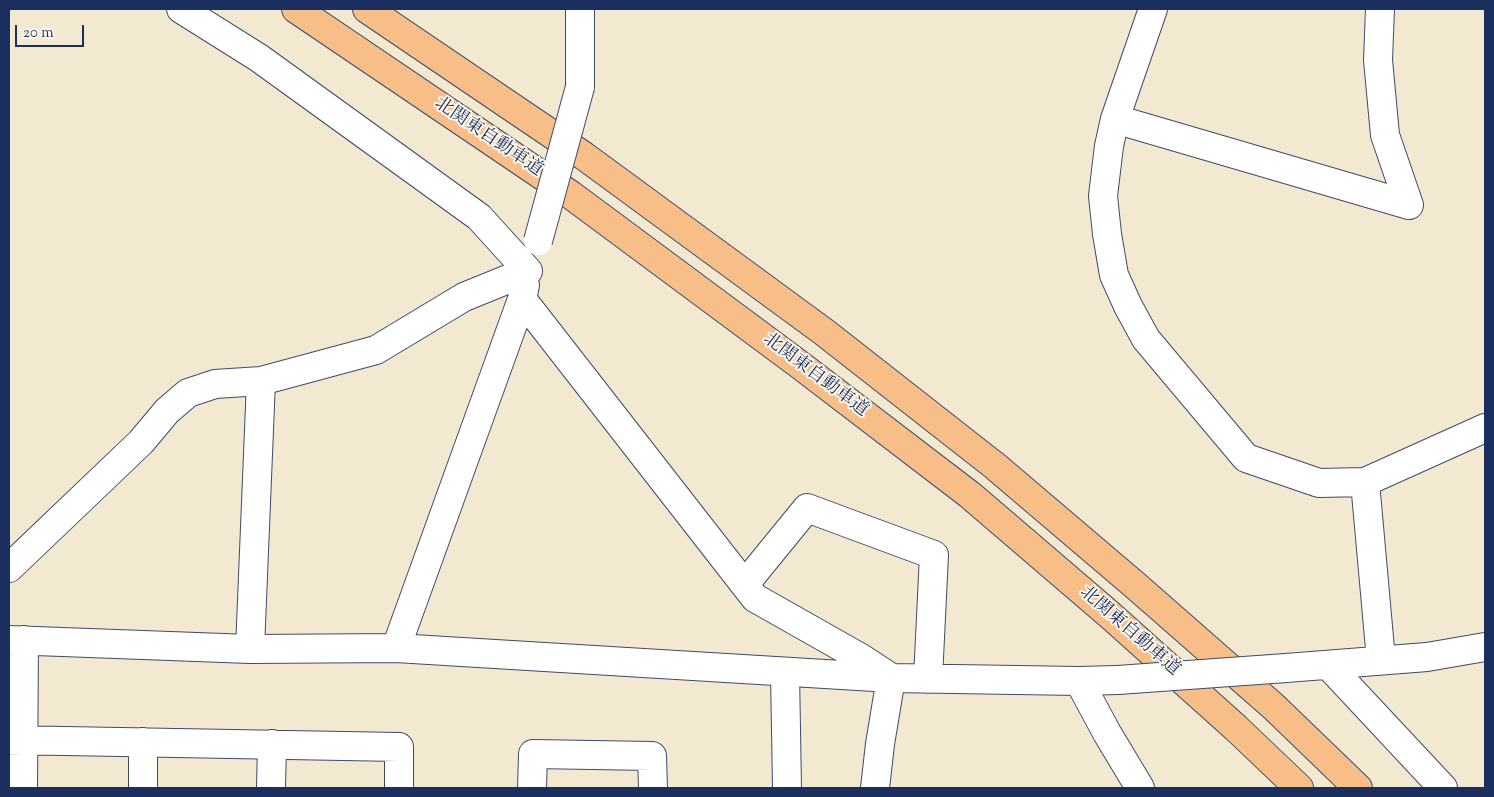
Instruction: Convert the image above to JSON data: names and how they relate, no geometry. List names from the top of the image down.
{
  "streets": {
    "highway": ["北関東自動車道"]
  },
  "scale_bar": "20 m"
}
